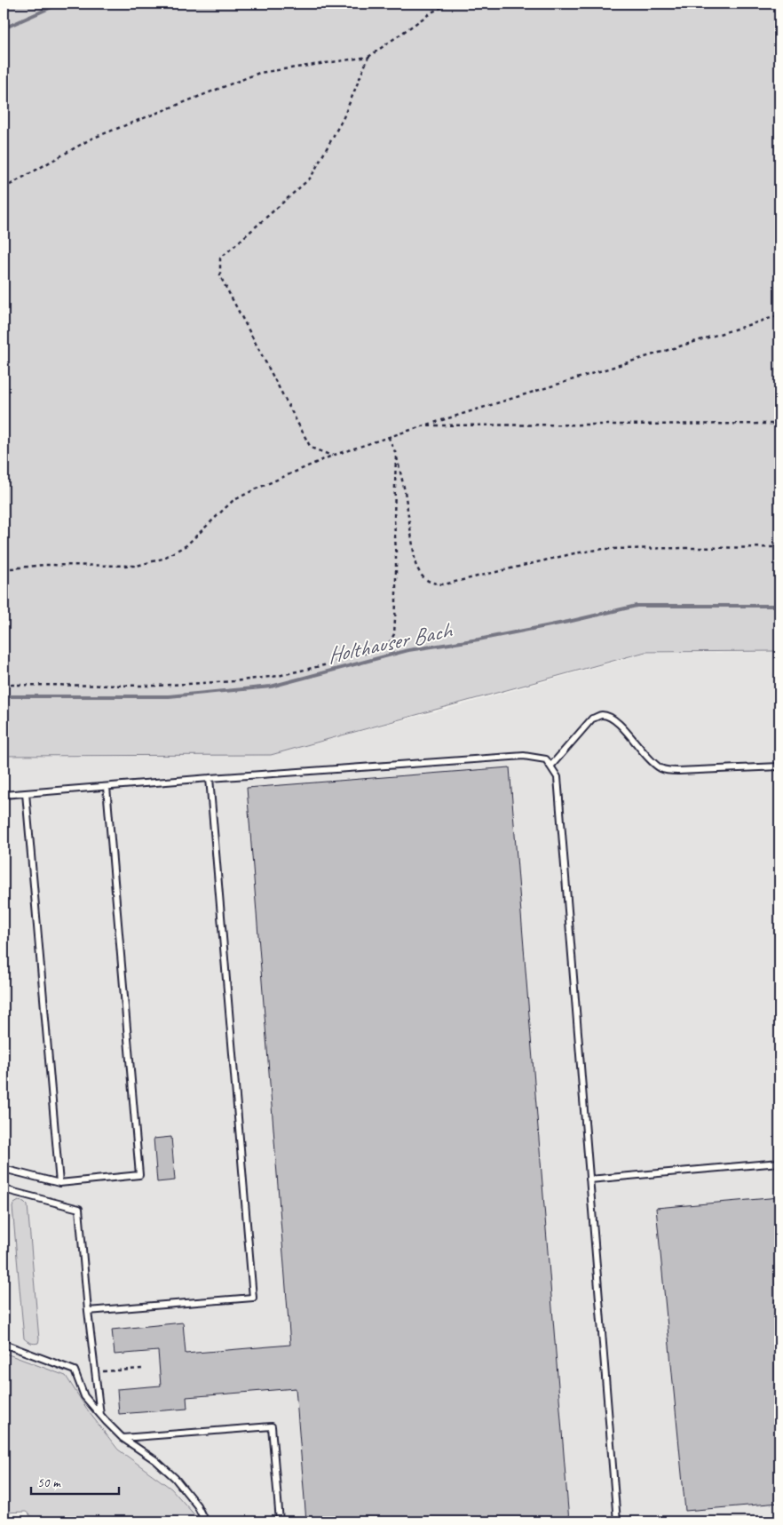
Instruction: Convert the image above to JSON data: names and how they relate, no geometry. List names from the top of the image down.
{
  "water": ["Holthauser Bach"],
  "scale_bar": "50 m"
}
